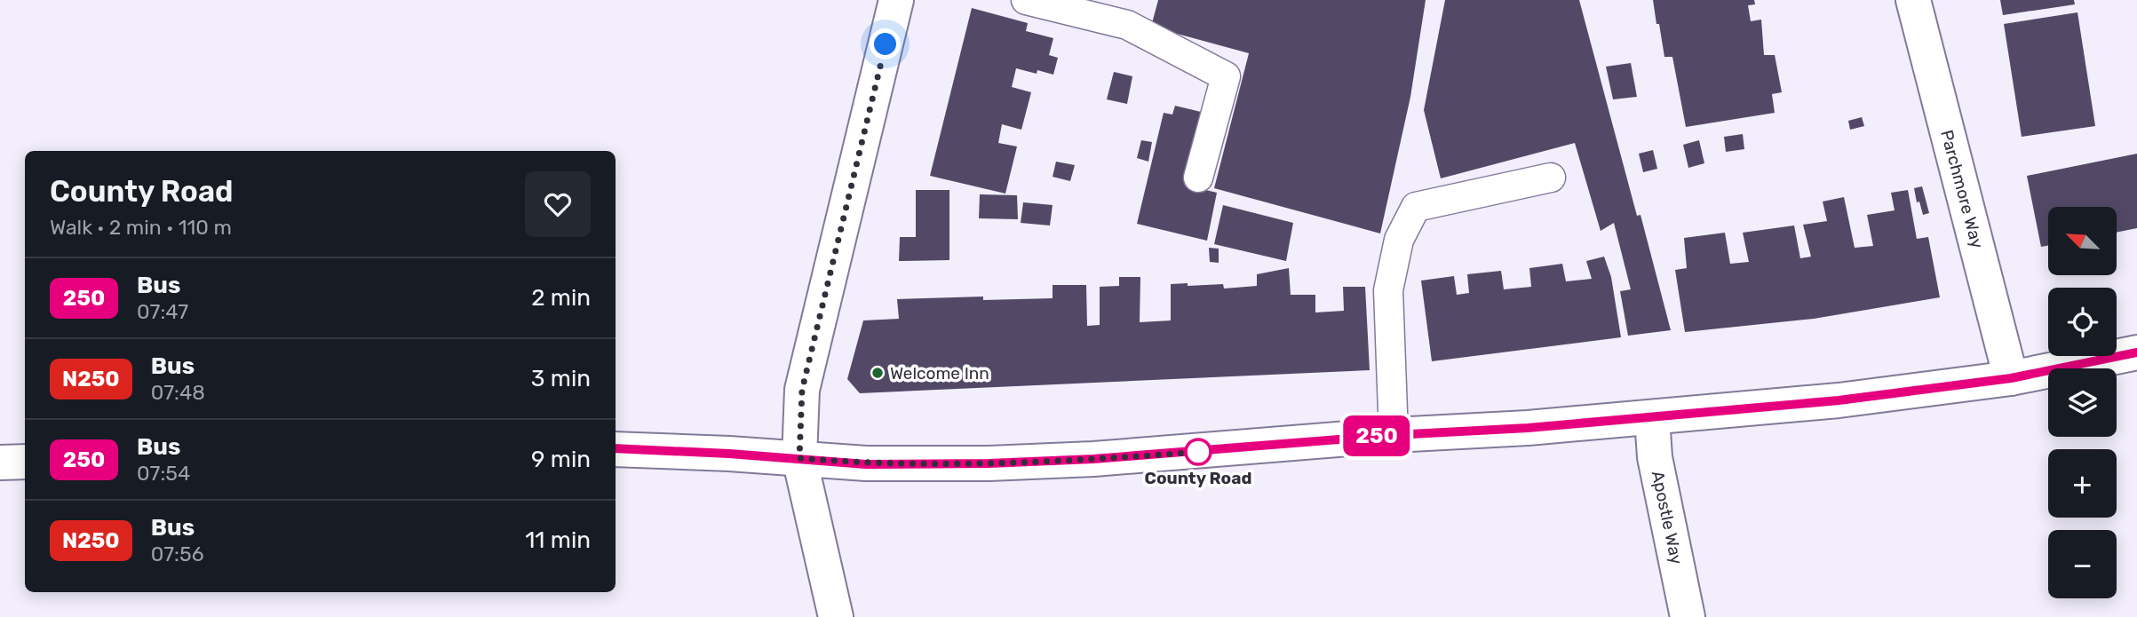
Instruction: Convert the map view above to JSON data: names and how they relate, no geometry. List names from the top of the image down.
{
  "streets": {
    "main road": ["Parchmore Way", "Apostle Way"]
  },
  "places": ["Welcome Inn", "County Road"],
  "lines": ["bus line 250"],
  "north": "top left",
  "page": {
    "on_map": "250",
    "heading": ["County Road", "Walk · 2 min · 110 m"],
    "map_buttons": ["+", "−"],
    "list": [
      {
        "mark": "250",
        "name": "Bus",
        "note": "07:47",
        "value": "2 min"
      },
      {
        "mark": "N250",
        "name": "Bus",
        "note": "07:48",
        "value": "3 min"
      },
      {
        "mark": "250",
        "name": "Bus",
        "note": "07:54",
        "value": "9 min"
      },
      {
        "mark": "N250",
        "name": "Bus",
        "note": "07:56",
        "value": "11 min"
      }
    ]
  }
}
